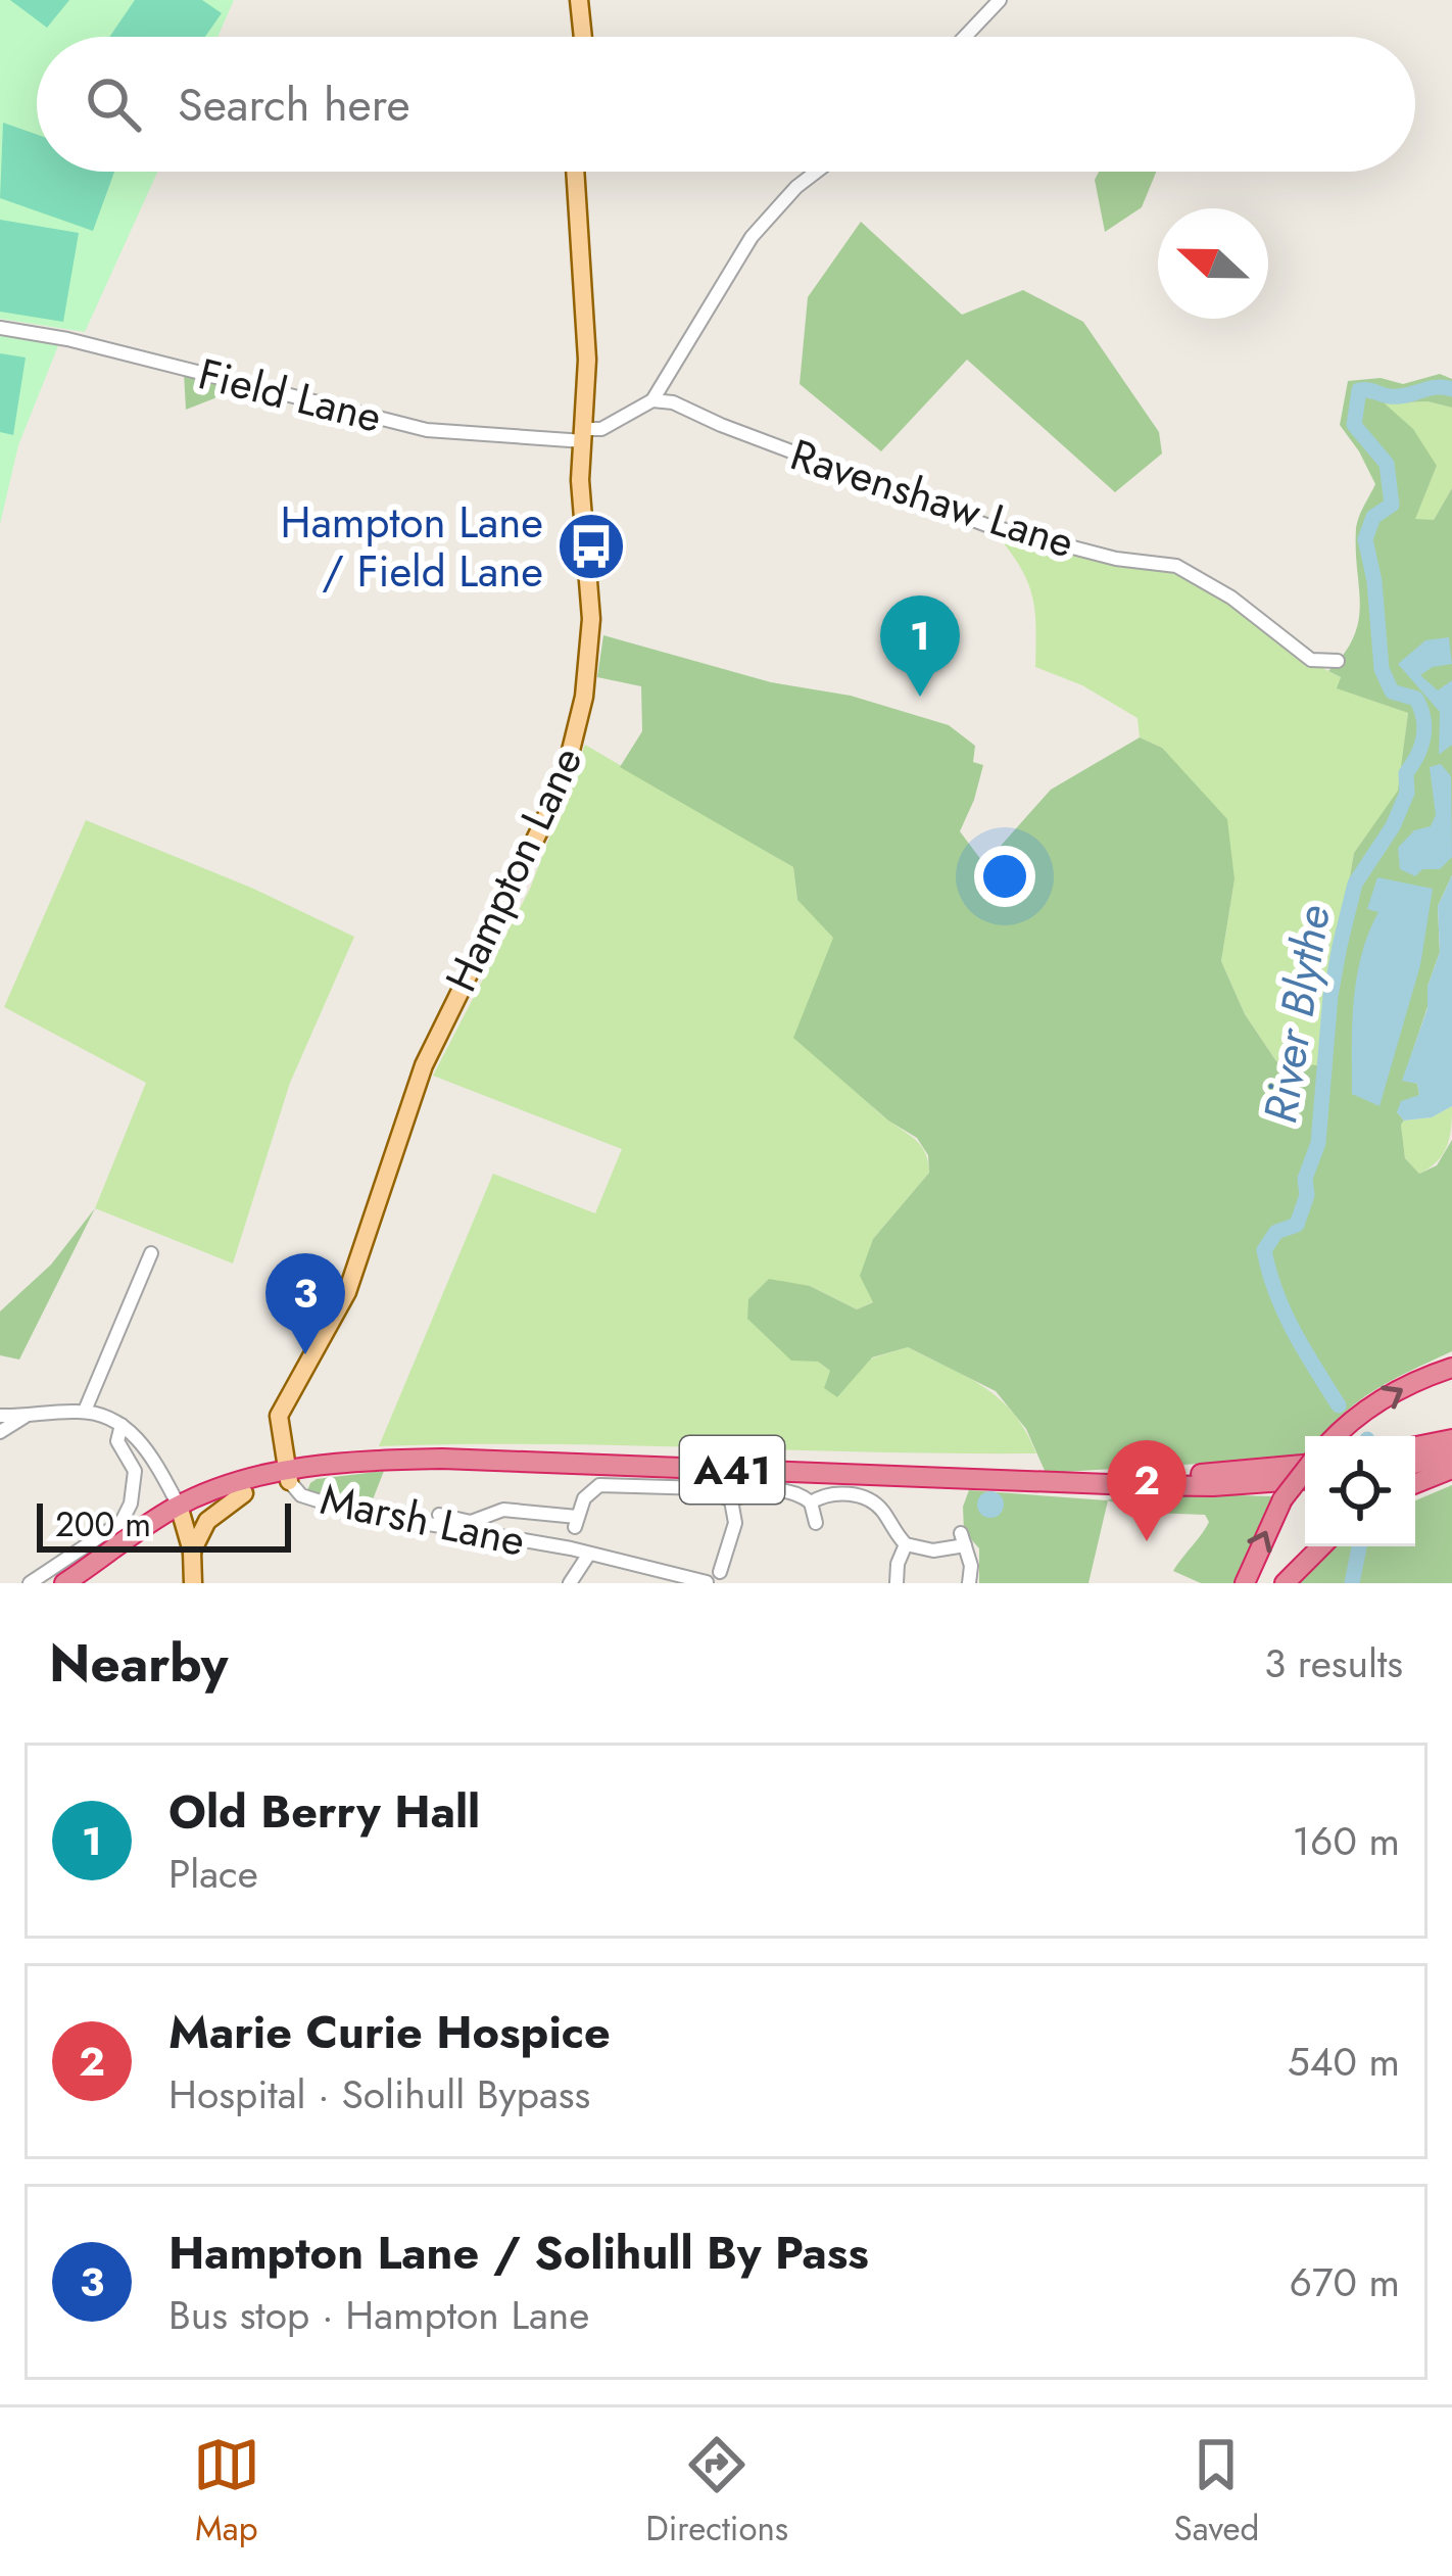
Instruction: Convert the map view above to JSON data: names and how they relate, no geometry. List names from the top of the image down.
{
  "streets": {
    "highway": ["A41"],
    "main road": ["Hampton Lane"],
    "street": ["Field Lane", "Ravenshaw Lane", "Marsh Lane"]
  },
  "crossings": [
    ["Field Lane", "Hampton Lane"],
    ["Hampton Lane", "A41"],
    ["Hampton Lane", "Marsh Lane"],
    ["A41", "Marsh Lane"]
  ],
  "water": ["River Blythe"],
  "places": {
    "bus stop": ["Hampton Lane / Field Lane"]
  },
  "scale_bar": "200 m",
  "north": "left",
  "page": {
    "search": "Search here",
    "pins": ["1", "3", "2"],
    "scale": "200 m",
    "heading": ["Nearby", "3 results"],
    "list": [
      {
        "mark": "1",
        "name": "Old Berry Hall",
        "note": "Place",
        "value": "160 m"
      },
      {
        "mark": "2",
        "name": "Marie Curie Hospice",
        "note": "Hospital · Solihull Bypass",
        "value": "540 m"
      },
      {
        "mark": "3",
        "name": "Hampton Lane / Solihull By Pass",
        "note": "Bus stop · Hampton Lane",
        "value": "670 m"
      }
    ],
    "nav": ["Map", "Directions", "Saved"]
  }
}
